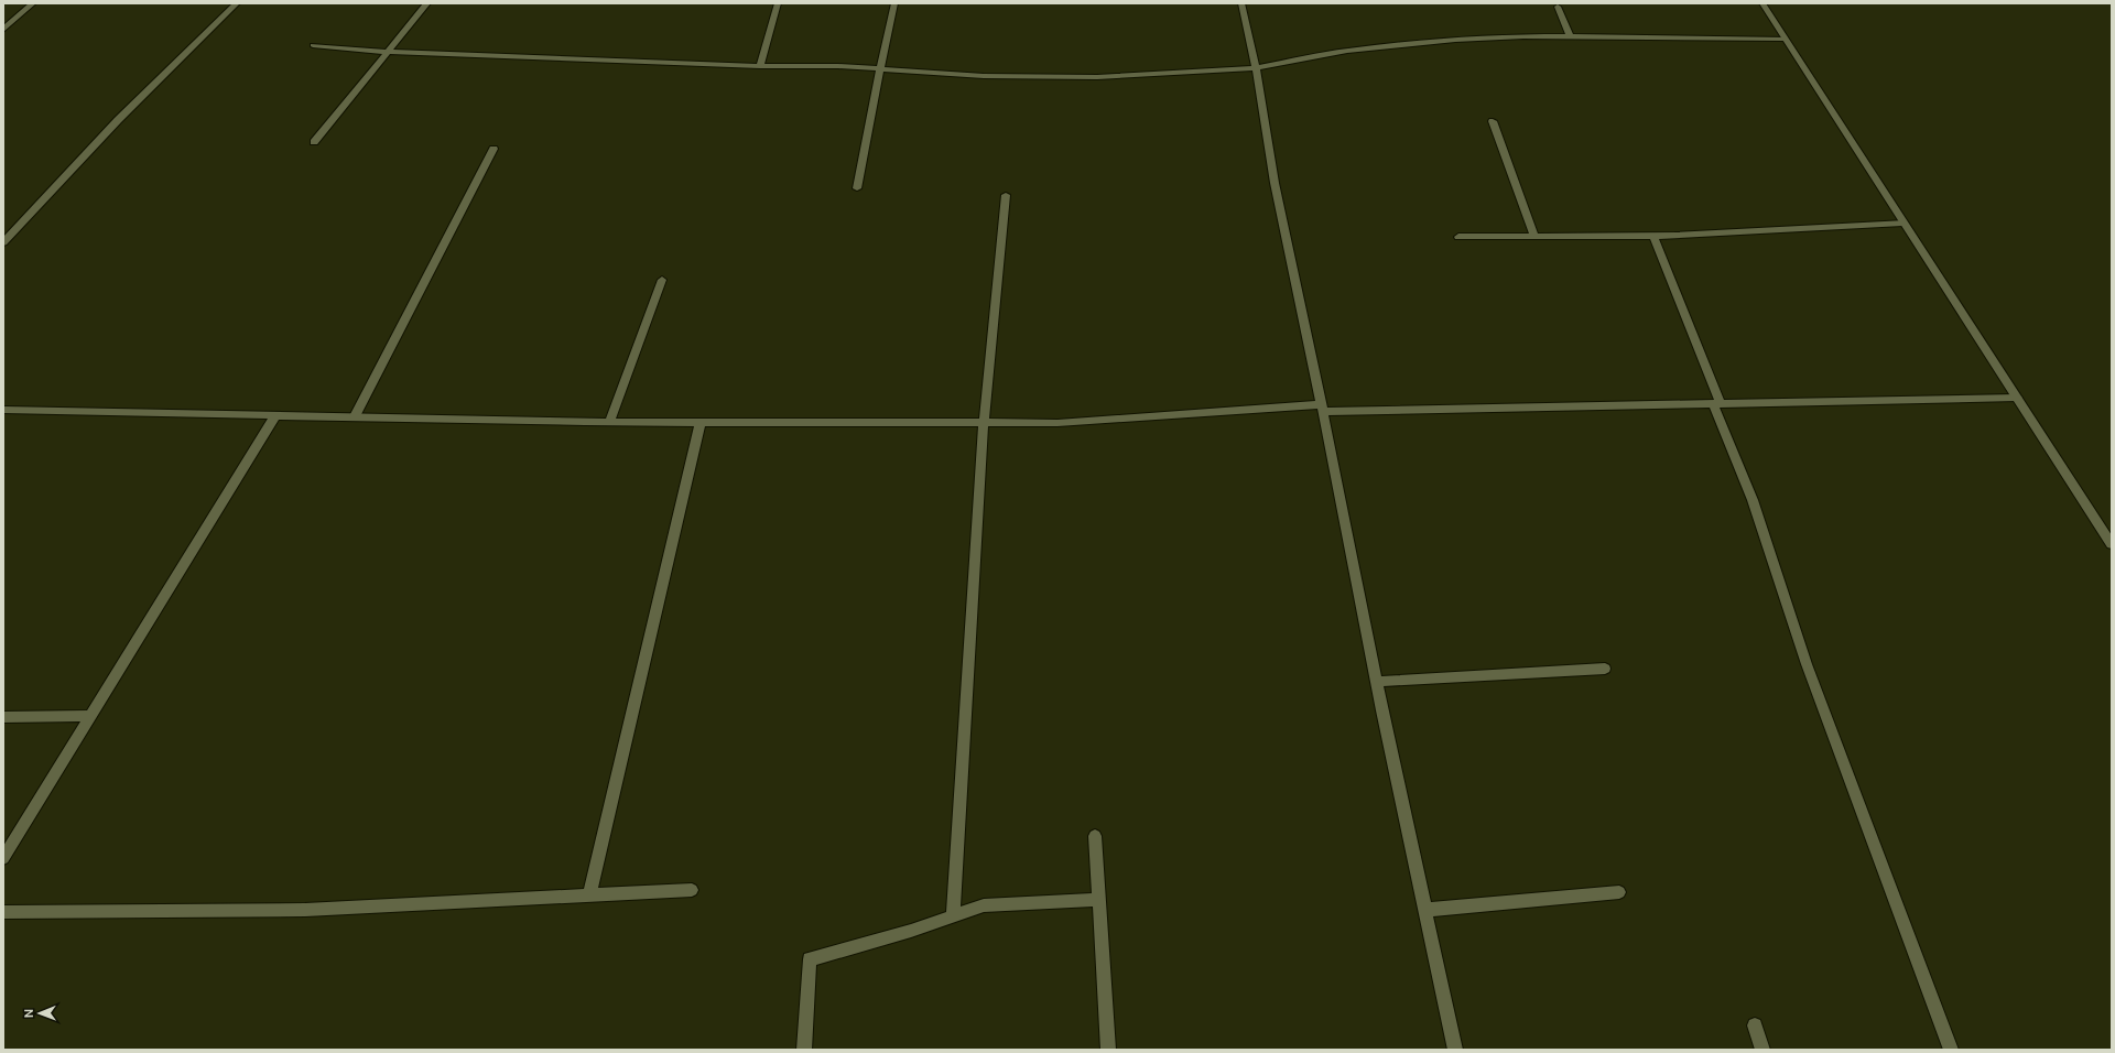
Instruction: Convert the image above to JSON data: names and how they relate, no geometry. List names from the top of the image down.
{
  "north": "left"
}
